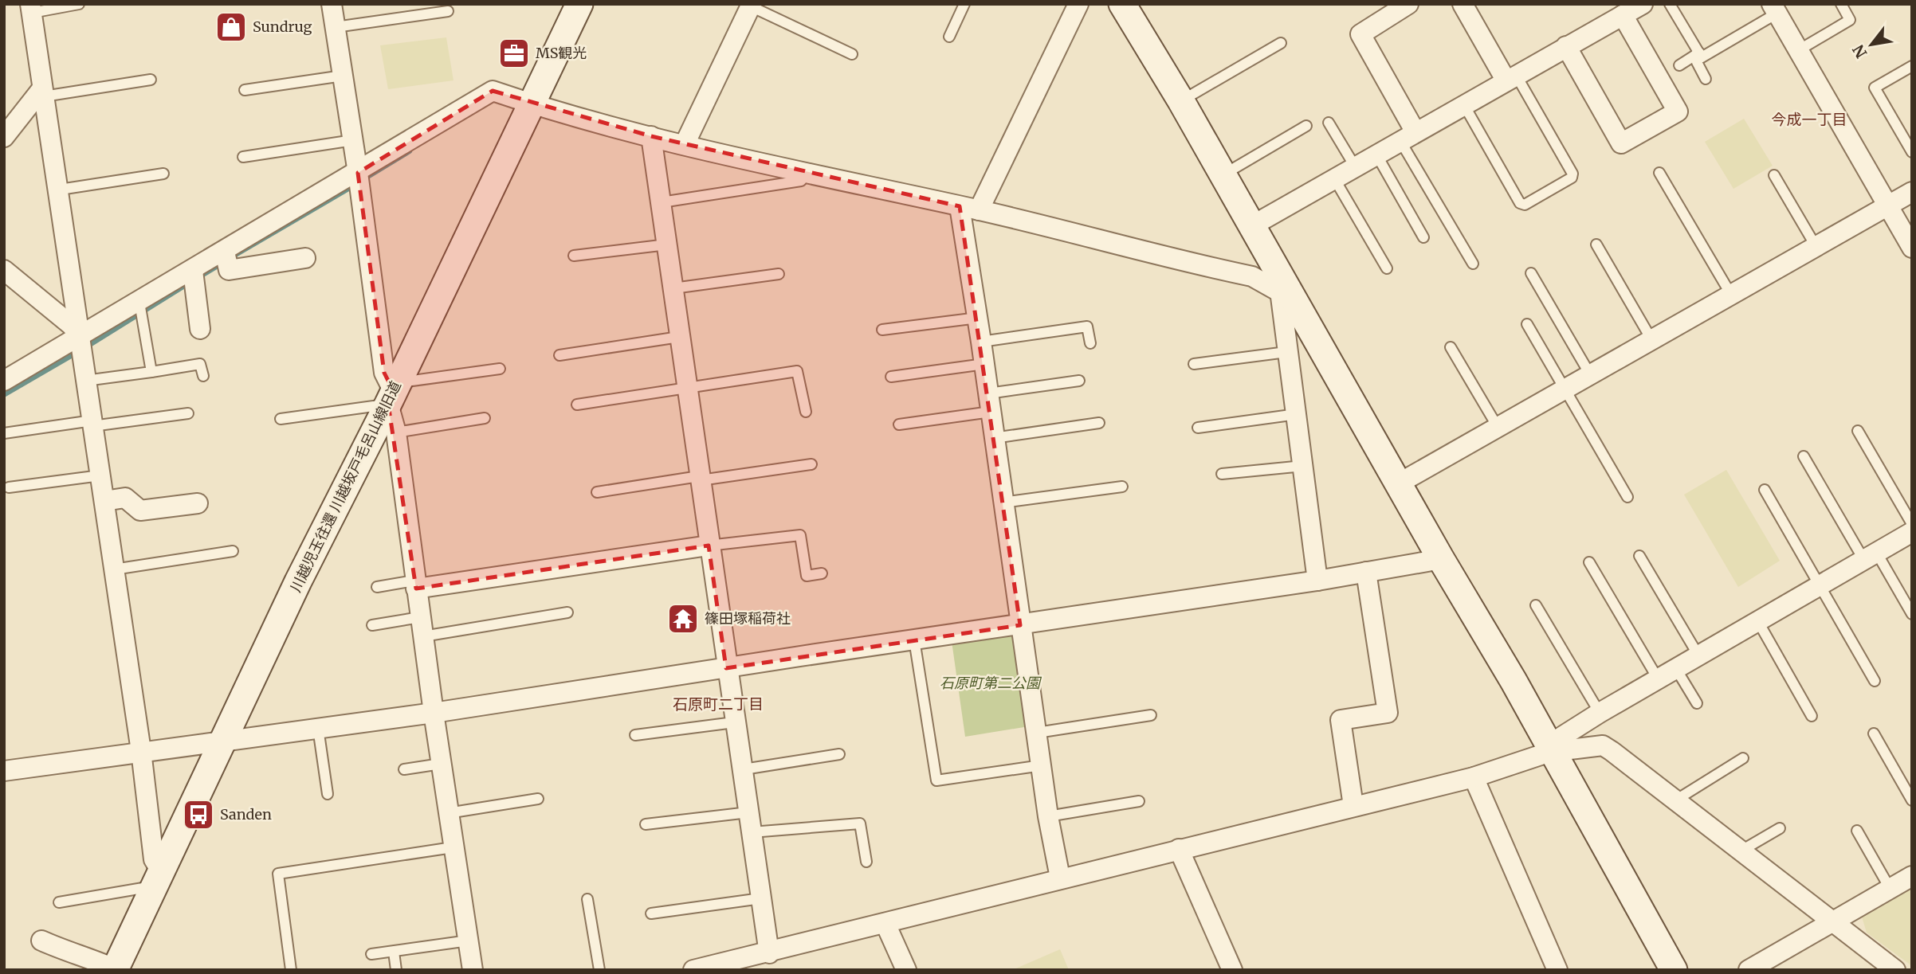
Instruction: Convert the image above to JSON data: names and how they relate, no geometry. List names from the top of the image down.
{
  "streets": {
    "street": ["川越児玉往還 川越坂戸毛呂山線旧道"]
  },
  "districts": ["今成一丁目", "石原町二丁目"],
  "parks": ["石原町第二公園"],
  "places": {
    "shop": ["Sundrug"],
    "office": ["MS観光"],
    "temple": ["篠田塚稲荷社"],
    "bus stop": ["Sanden"]
  },
  "north": "bottom left"
}
